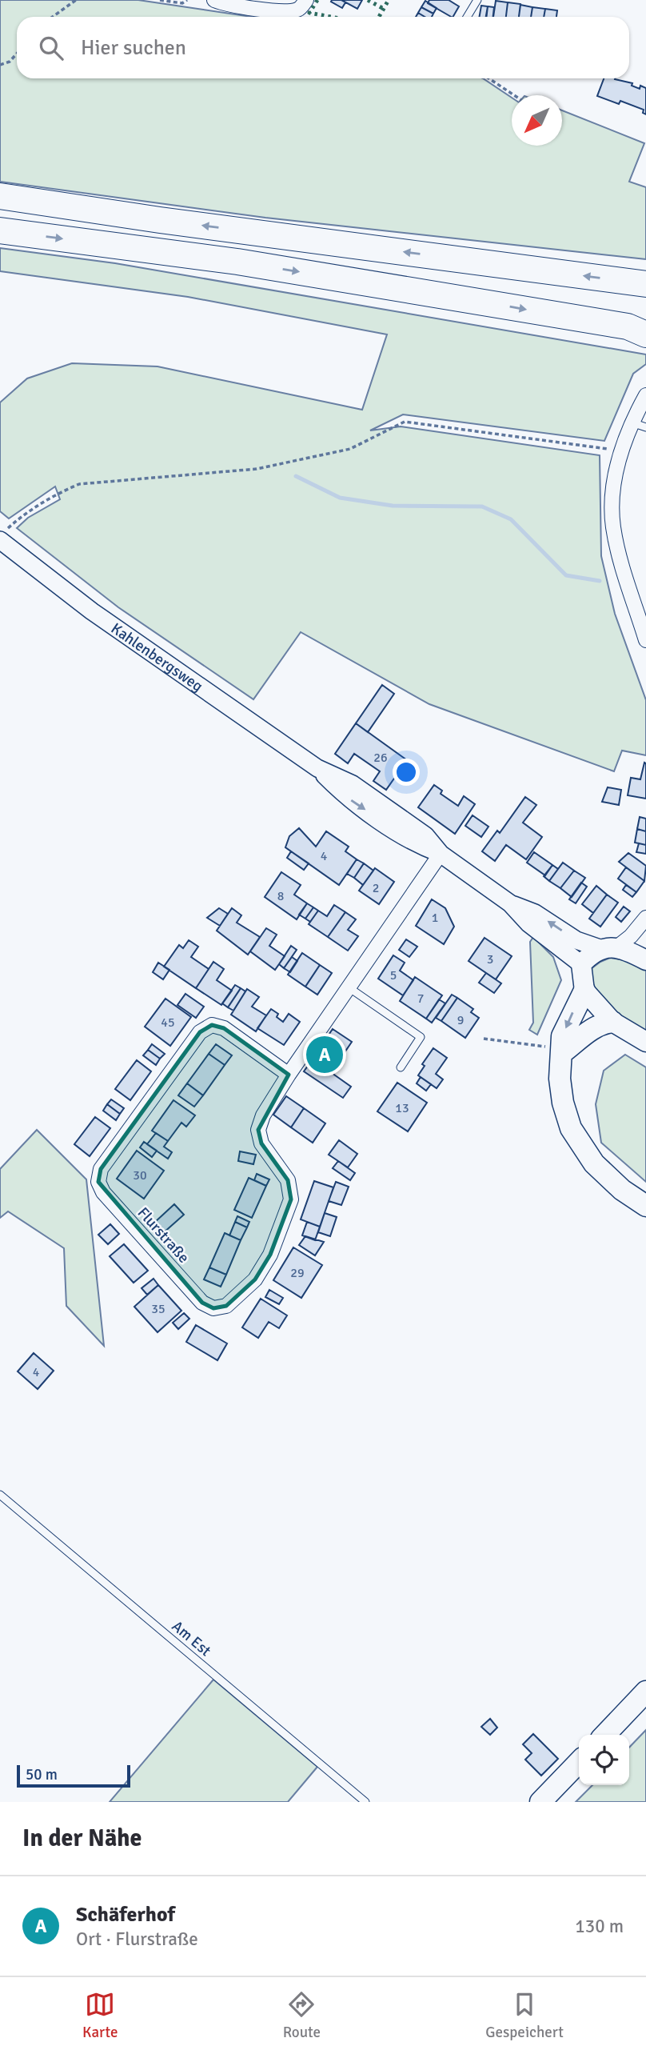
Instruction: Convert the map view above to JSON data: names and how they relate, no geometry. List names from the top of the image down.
{
  "streets": {
    "main road": ["Kahlenbergsweg"],
    "street": ["Flurstraße"],
    "lane": ["Am Est"]
  },
  "crossings": [
    ["Kahlenbergsweg", "Flurstraße"]
  ],
  "house_numbers": [
    "26",
    "4",
    "2",
    "8",
    "1",
    "3",
    "5",
    "7",
    "9",
    "45",
    "13",
    "30",
    "29",
    "35",
    "4"
  ],
  "scale_bar": "50 m",
  "north": "bottom left",
  "page": {
    "search": "Hier suchen",
    "pins": "A",
    "scale": "50 m",
    "heading": "In der Nähe",
    "list": [
      {
        "mark": "A",
        "name": "Schäferhof",
        "note": "Ort · Flurstraße",
        "value": "130 m"
      }
    ],
    "nav": ["Karte", "Route", "Gespeichert"]
  }
}
